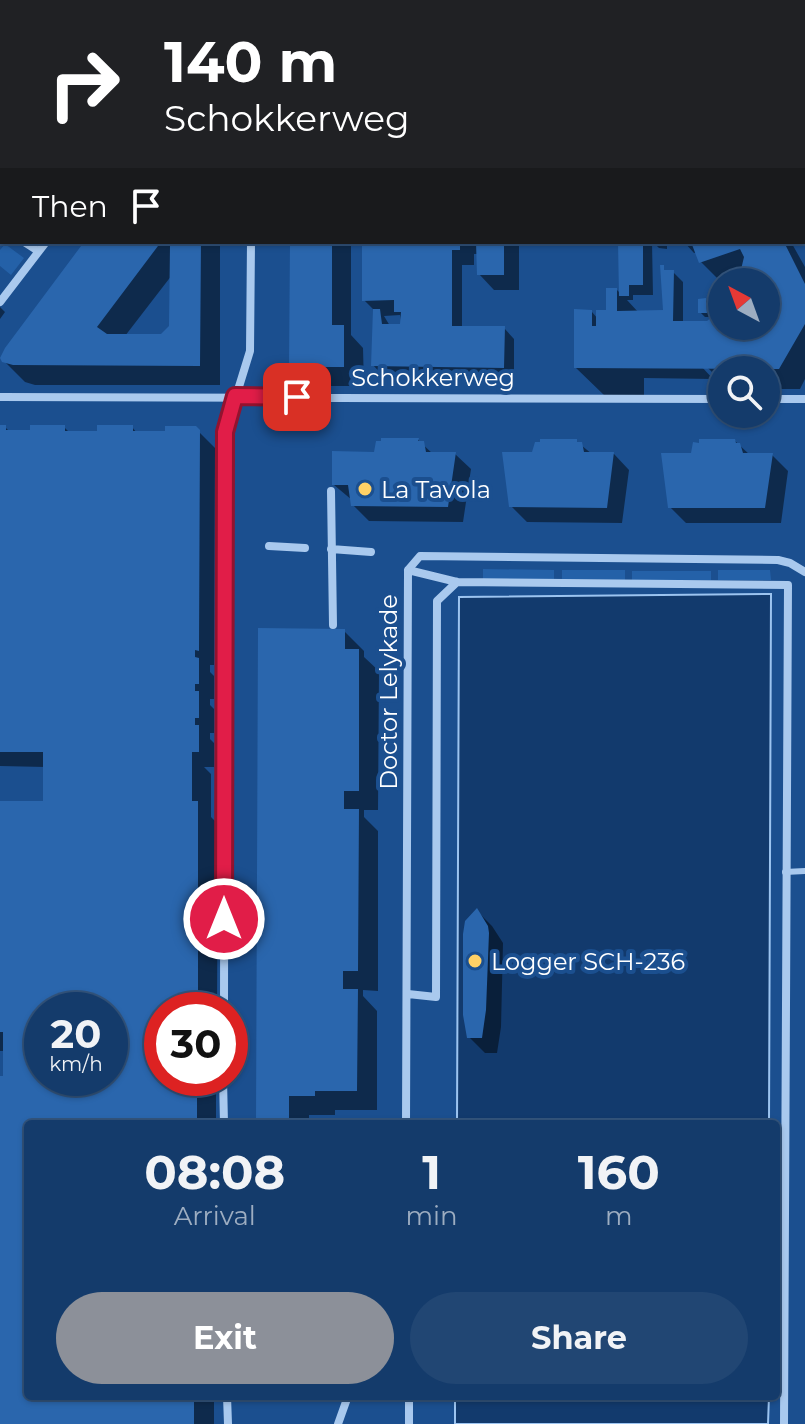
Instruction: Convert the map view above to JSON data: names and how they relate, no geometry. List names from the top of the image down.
{
  "streets": {
    "street": ["Schokkerweg", "Doctor Lelykade"]
  },
  "places": ["La Tavola", "Logger SCH-236"],
  "north": "top left",
  "page": {
    "turn": ["140 m", "Schokkerweg"],
    "then": "Then",
    "speed": "20 km/h",
    "limit": "30",
    "eta": [
      "08:08",
      "Arrival",
      "1",
      "min",
      "160",
      "m"
    ],
    "buttons": ["Exit", "Share"]
  }
}
